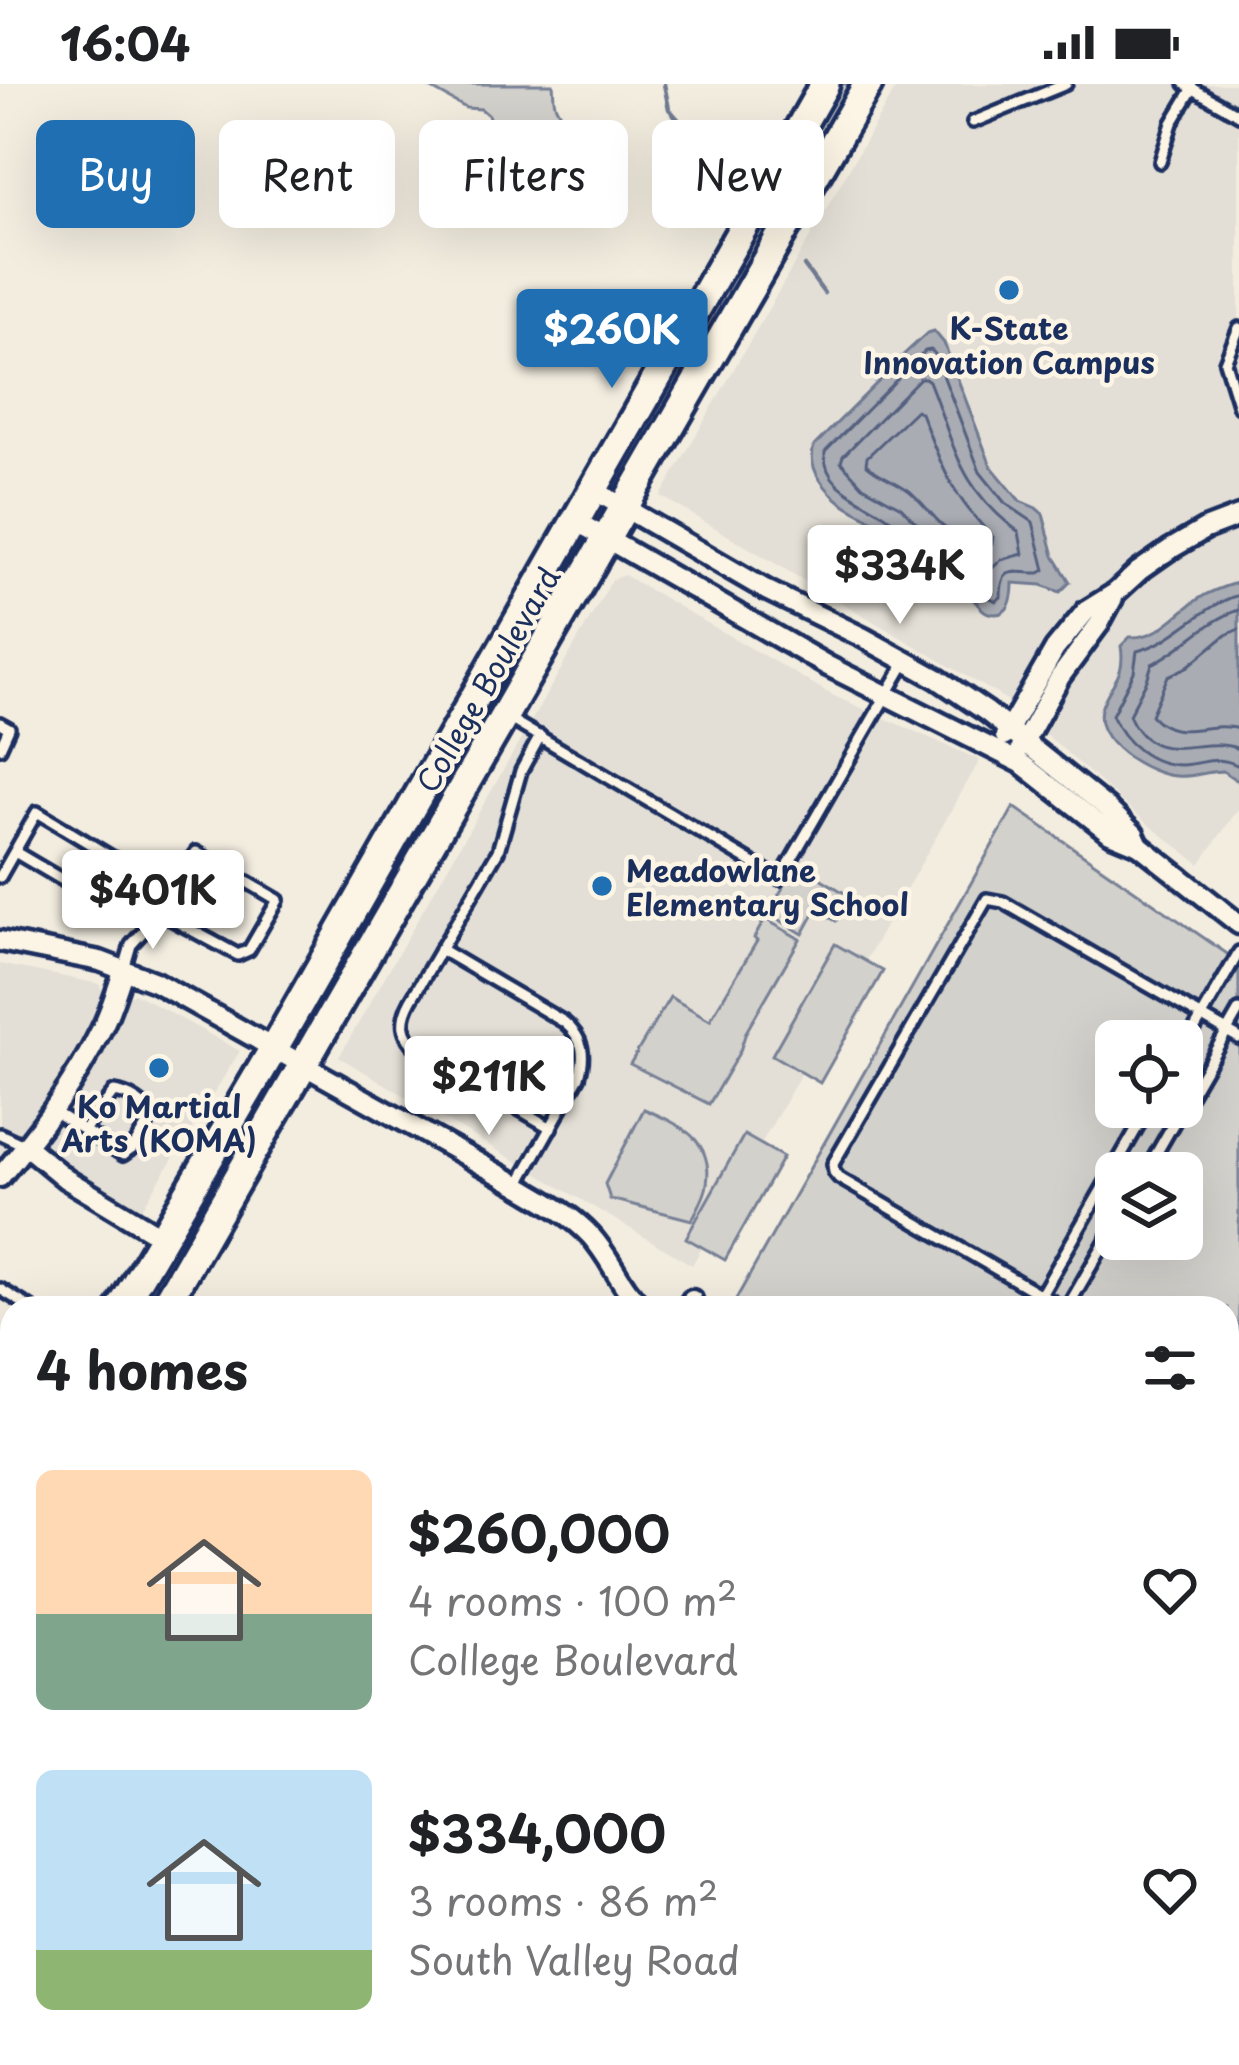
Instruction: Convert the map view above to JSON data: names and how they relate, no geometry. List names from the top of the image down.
{
  "streets": {
    "main road": ["College Boulevard"]
  },
  "places": ["K-State Innovation Campus", "Meadowlane Elementary School", "Ko Martial Arts (KOMA)"],
  "page": {
    "status": "16:04",
    "chip": [
      "Buy",
      "Rent",
      "Filters",
      "New"
    ],
    "price": [
      "$260K",
      "$334K",
      "$401K",
      "$211K"
    ],
    "heading": "4 homes",
    "list": [
      {
        "name": "$260,000",
        "note": "4 rooms · 100 m² · College Boulevard"
      },
      {
        "name": "$334,000",
        "note": "3 rooms · 86 m² · South Valley Road"
      }
    ]
  }
}
